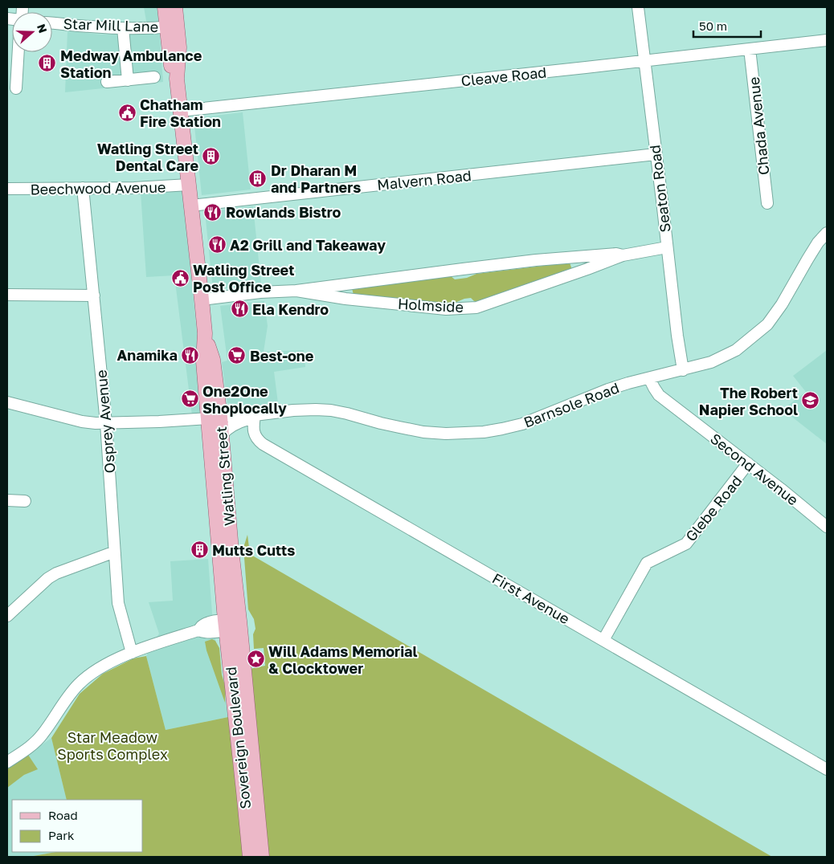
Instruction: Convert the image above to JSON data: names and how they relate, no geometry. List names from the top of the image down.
{
  "streets": {
    "main road": ["Watling Street", "Sovereign Boulevard"],
    "street": [
      "Star Mill Lane",
      "Cleave Road",
      "Chada Avenue",
      "Malvern Road",
      "Beechwood Avenue",
      "Seaton Road",
      "Holmside",
      "Barnsole Road",
      "Osprey Avenue",
      "Second Avenue",
      "Glebe Road",
      "First Avenue"
    ]
  },
  "crossings": [
    ["Star Mill Lane", "Watling Street"],
    ["Cleave Road", "Chada Avenue"],
    ["Cleave Road", "Seaton Road"],
    ["Cleave Road", "Watling Street"],
    ["Malvern Road", "Seaton Road"],
    ["Malvern Road", "Watling Street"],
    ["Beechwood Avenue", "Osprey Avenue"],
    ["Beechwood Avenue", "Watling Street"],
    ["Seaton Road", "Holmside"],
    ["Seaton Road", "Barnsole Road"],
    ["Holmside", "Watling Street"],
    ["Barnsole Road", "Osprey Avenue"],
    ["Barnsole Road", "Second Avenue"],
    ["Barnsole Road", "Watling Street"],
    ["Barnsole Road", "First Avenue"],
    ["Second Avenue", "Glebe Road"],
    ["Watling Street", "Sovereign Boulevard"],
    ["Glebe Road", "First Avenue"]
  ],
  "parks": ["Star Meadow Sports Complex"],
  "places": {
    "building": [
      "Medway Ambulance Station",
      "Watling Street Dental Care",
      "Dr Dharan M and Partners",
      "Mutts Cutts"
    ],
    "public building": ["Chatham Fire Station", "Watling Street Post Office"],
    "restaurant": [
      "Rowlands Bistro",
      "A2 Grill and Takeaway",
      "Ela Kendro",
      "Anamika"
    ],
    "supermarket": ["Best-one", "One2One Shoplocally"],
    "school or university": ["The Robert Napier School"],
    "place": ["Will Adams Memorial & Clocktower"]
  },
  "legend": ["Road", "Park"],
  "scale_bar": "50 m",
  "north": "right"
}
